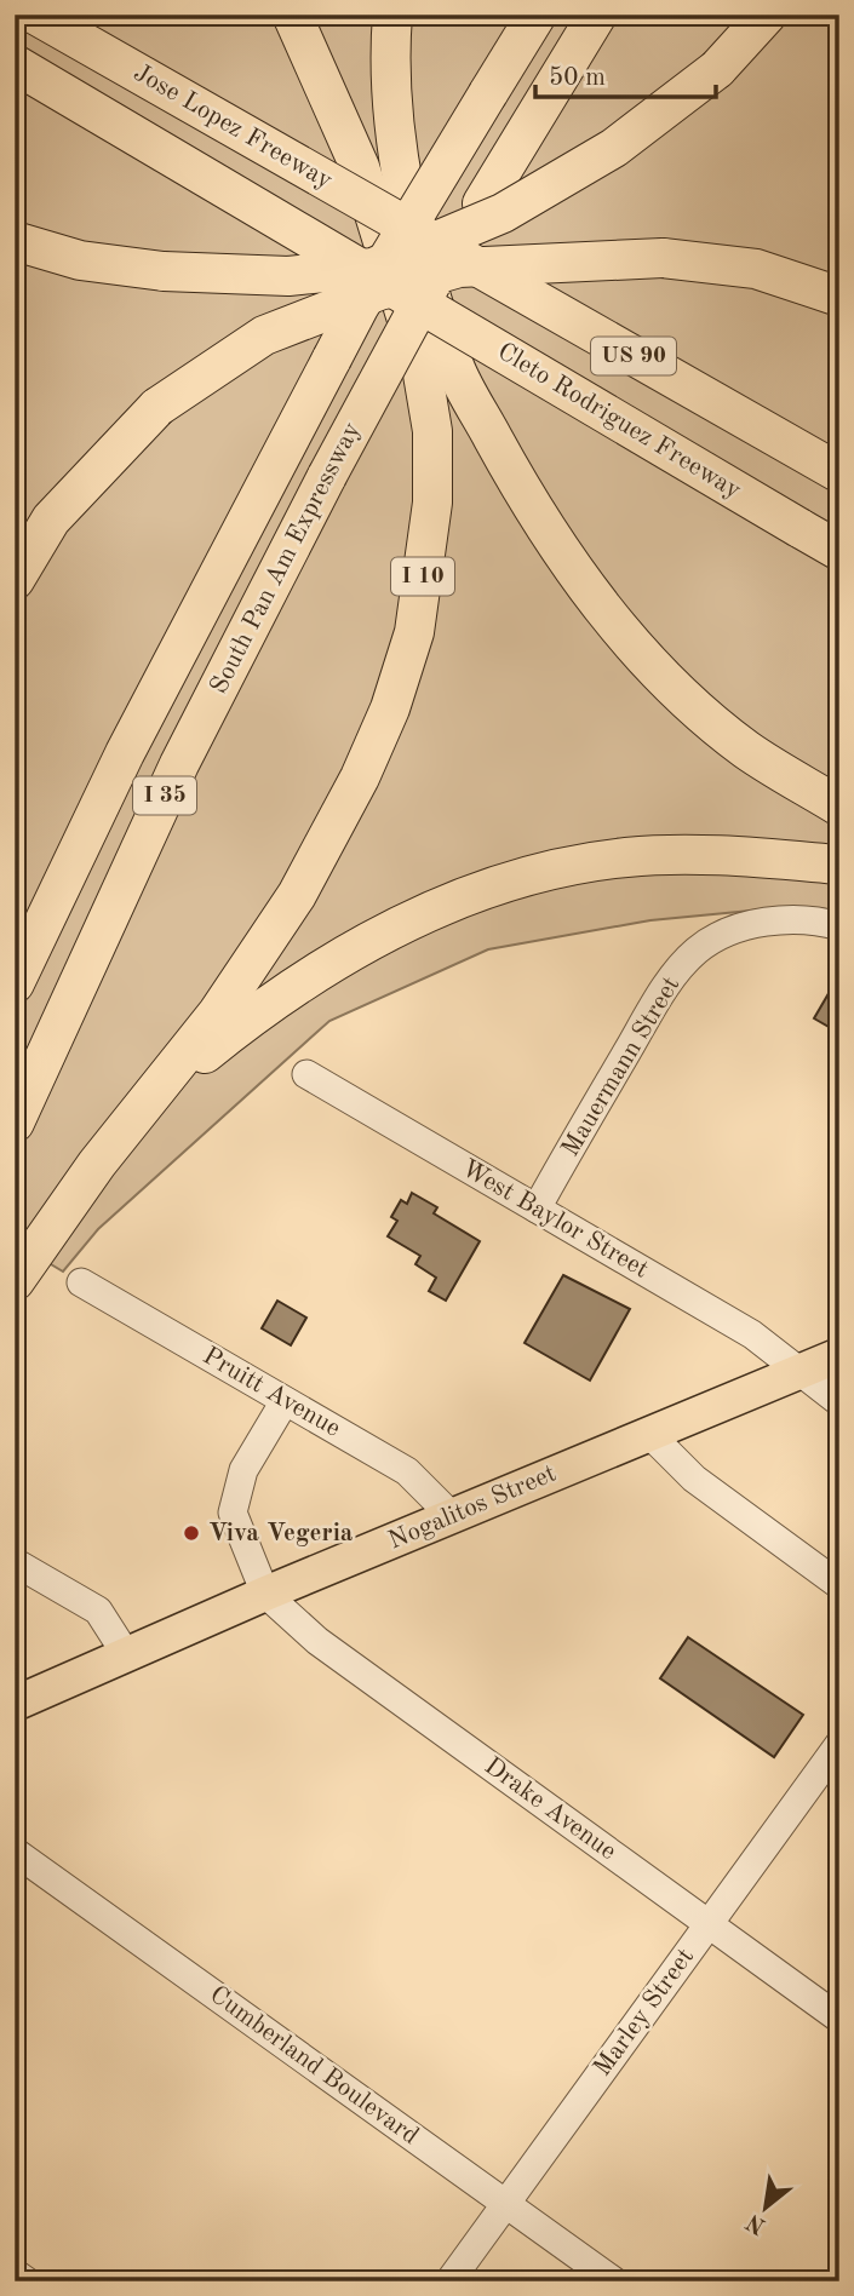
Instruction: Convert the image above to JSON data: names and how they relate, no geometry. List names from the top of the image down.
{
  "streets": {
    "highway": [
      "Jose Lopez Freeway",
      "US 90",
      "Cleto Rodriguez Freeway",
      "South Pan Am Expressway",
      "I 10",
      "I 35"
    ],
    "main road": ["Nogalitos Street"],
    "street": [
      "Mauermann Street",
      "West Baylor Street",
      "Pruitt Avenue",
      "Drake Avenue",
      "Marley Street",
      "Cumberland Boulevard"
    ]
  },
  "crossings": [
    ["Mauermann Street", "West Baylor Street"],
    ["West Baylor Street", "Nogalitos Street"],
    ["Pruitt Avenue", "Nogalitos Street"],
    ["Nogalitos Street", "Drake Avenue"],
    ["Drake Avenue", "Marley Street"],
    ["Marley Street", "Cumberland Boulevard"]
  ],
  "places": ["Viva Vegeria"],
  "scale_bar": "50 m",
  "north": "bottom left"
}
